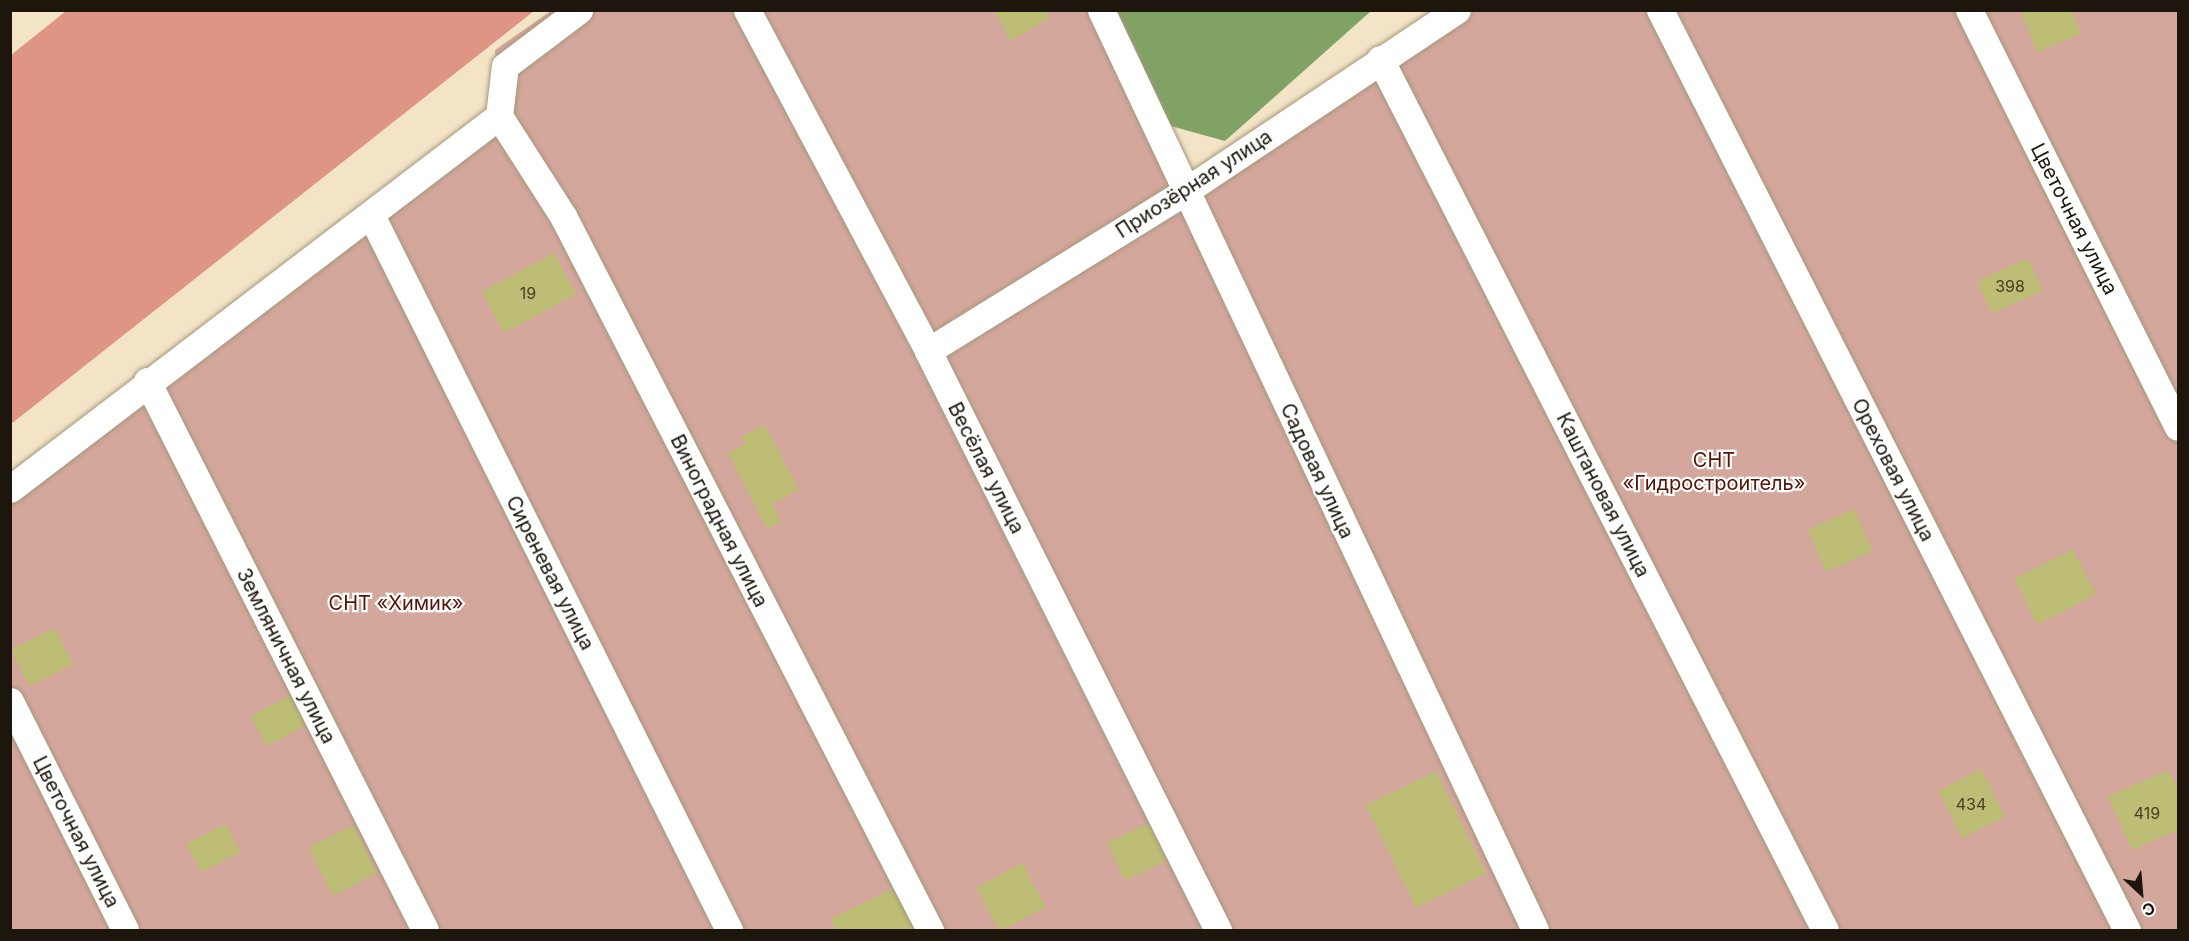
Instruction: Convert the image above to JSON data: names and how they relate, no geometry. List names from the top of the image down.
{
  "streets": {
    "street": [
      "Приозёрная улица",
      "Цветочная улица",
      "Весёлая улица",
      "Ореховая улица",
      "Садовая улица",
      "Каштановая улица",
      "Виноградная улица",
      "Сиреневая улица",
      "Земляничная улица"
    ]
  },
  "crossings": [
    ["Приозёрная улица", "Весёлая улица"],
    ["Приозёрная улица", "Садовая улица"],
    ["Приозёрная улица", "Каштановая улица"]
  ],
  "parks": ["СНТ «Гидростроитель»", "СНТ «Химик»"],
  "house_numbers": [
    "398",
    "19",
    "434",
    "419"
  ],
  "north": "bottom right"
}
